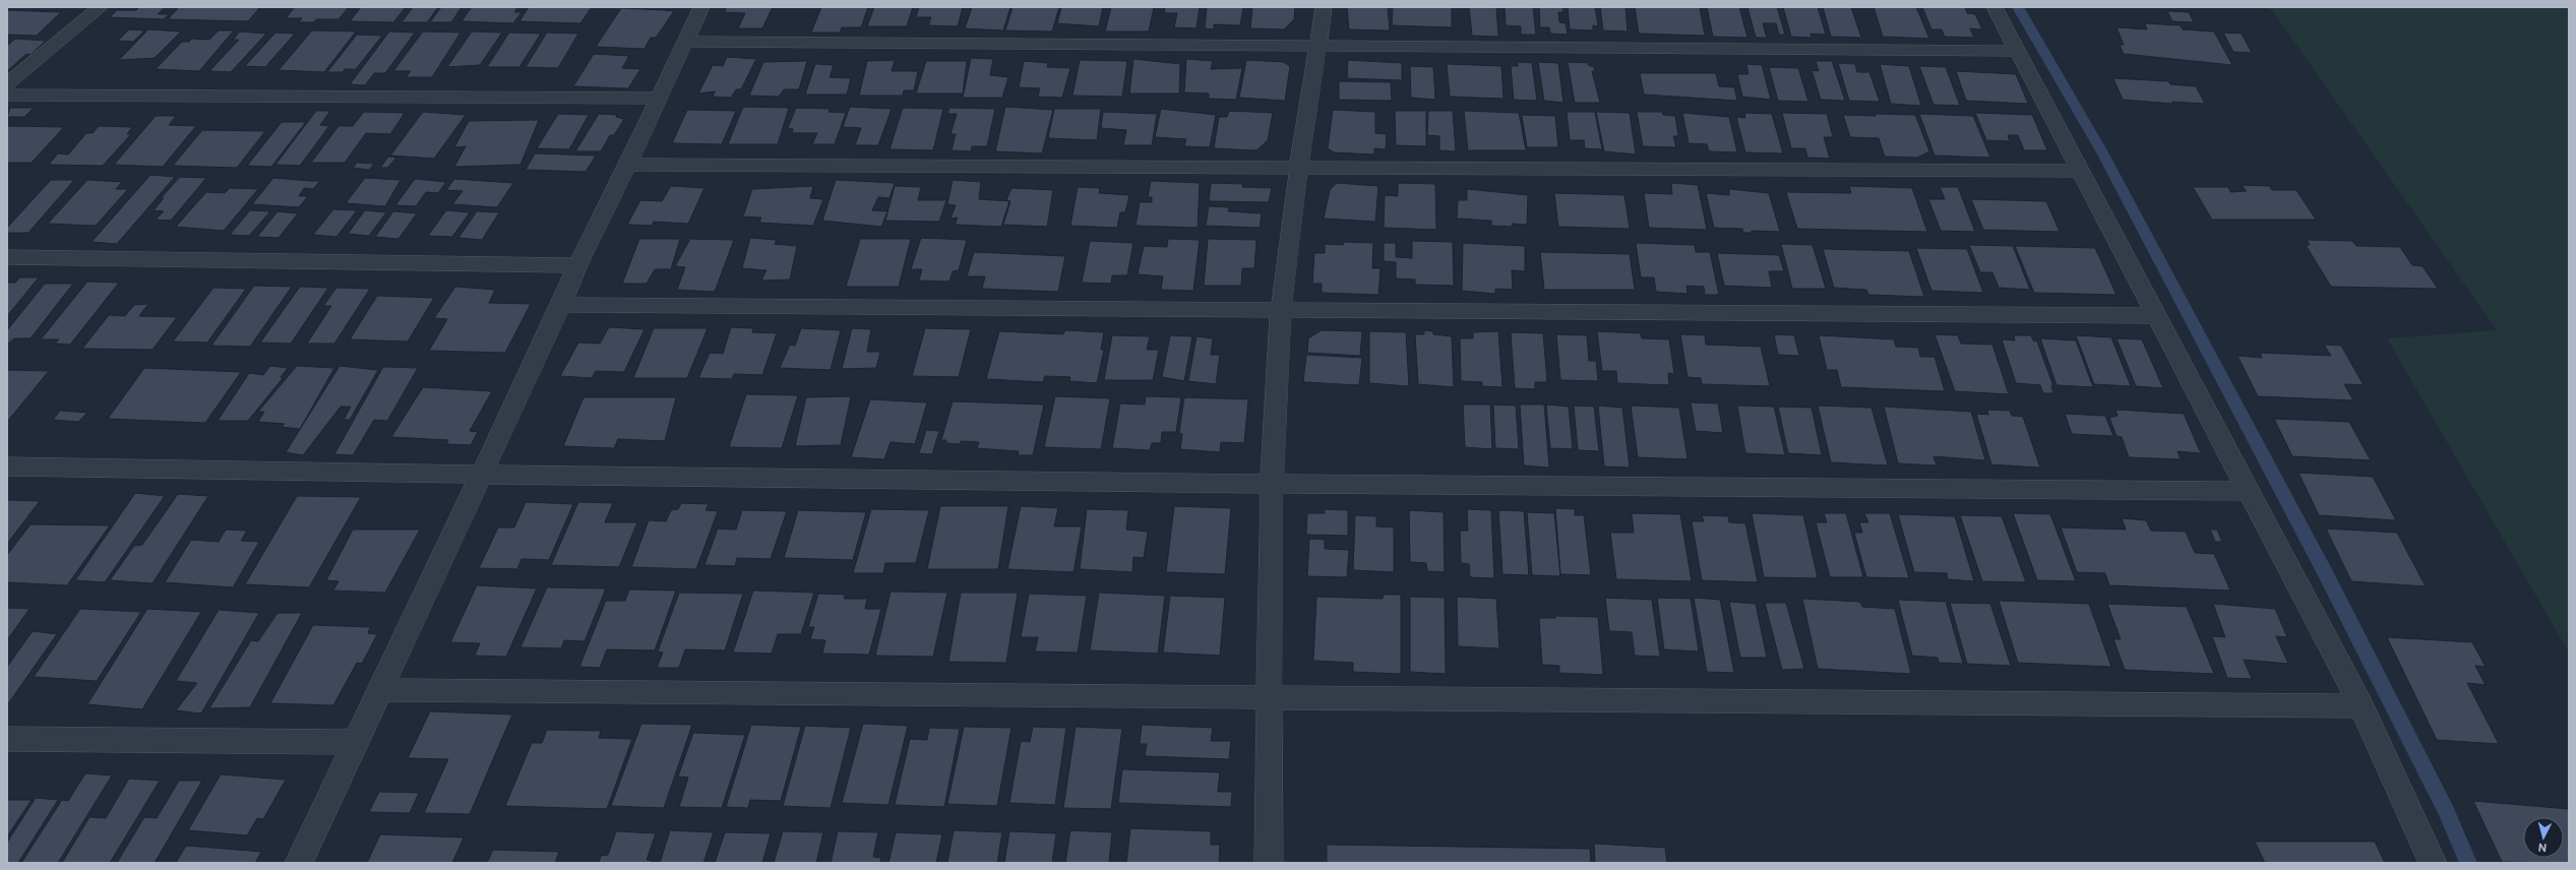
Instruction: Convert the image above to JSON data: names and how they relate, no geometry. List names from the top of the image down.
{
  "north": "bottom"
}
